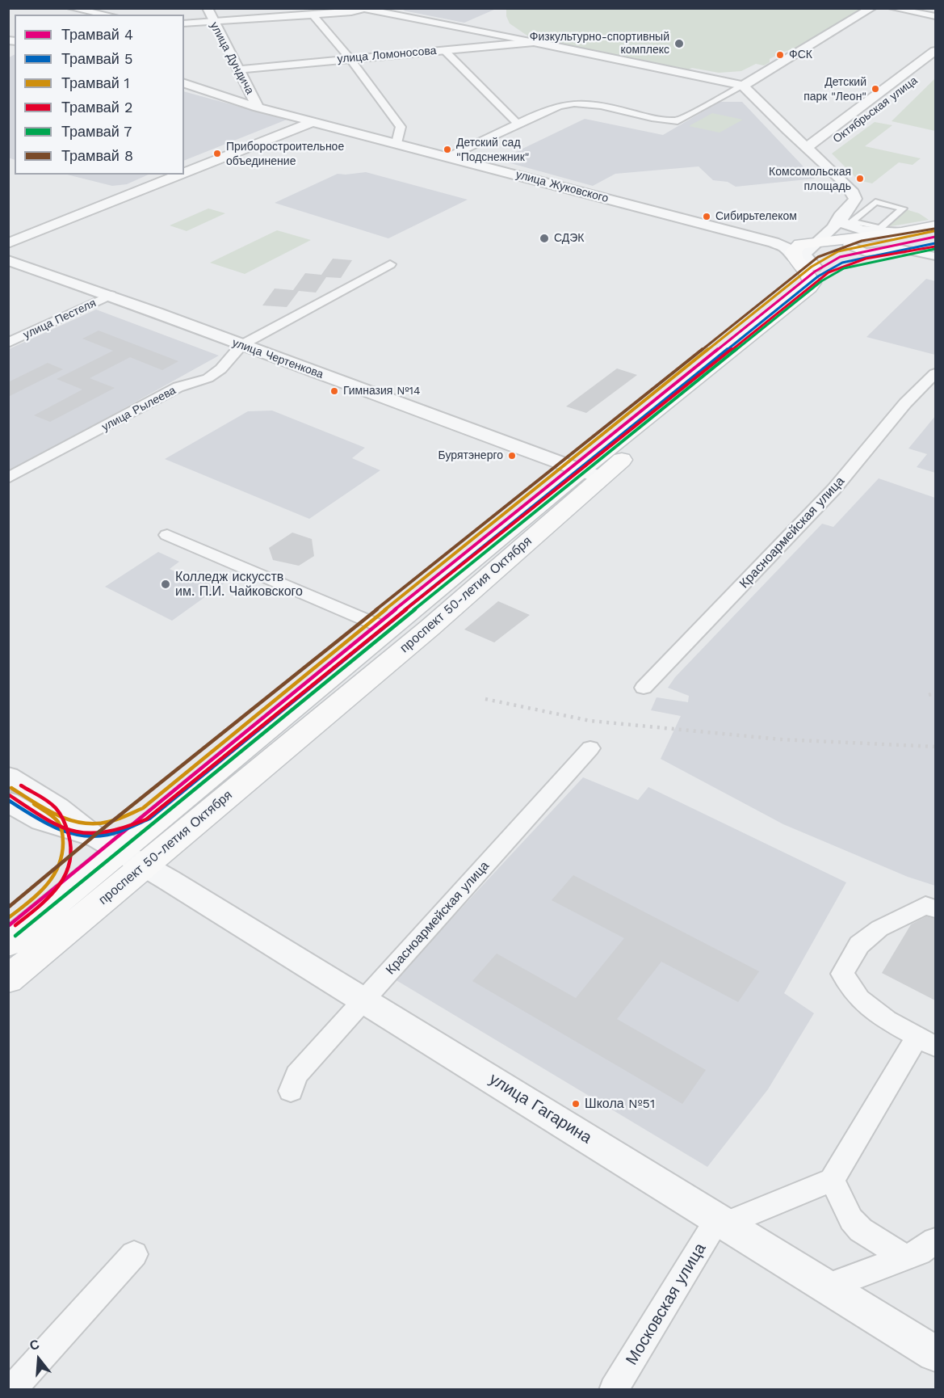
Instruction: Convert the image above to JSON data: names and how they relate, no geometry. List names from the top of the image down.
{
  "streets": {
    "main road": ["проспект 50-летия Октября"],
    "street": [
      "улица Ломоносова",
      "улица Дундича",
      "Октябрьская улица",
      "улица Жуковского",
      "улица Пестеля",
      "улица Чертенкова",
      "улица Рылеева",
      "Красноармейская улица",
      "улица Гагарина",
      "Московская улица"
    ]
  },
  "crossings": [
    ["улица Ломоносова", "улица Дундича"],
    ["улица Дундича", "улица Жуковского"],
    ["улица Жуковского", "проспект 50-летия Октября"],
    ["улица Пестеля", "улица Чертенкова"],
    ["улица Чертенкова", "улица Рылеева"],
    ["улица Чертенкова", "проспект 50-летия Октября"],
    ["Красноармейская улица", "улица Гагарина"],
    ["проспект 50-летия Октября", "улица Гагарина"],
    ["улица Гагарина", "Московская улица"]
  ],
  "places": [
    "Физкультурно-спортивный комплекс",
    "ФСК",
    "Детский парк \"Леон\"",
    "Детский сад \"Подснежник\"",
    "Приборостроительное объединение",
    "Комсомольская площадь",
    "Сибирьтелеком",
    "СДЭК",
    "Гимназия №14",
    "Бурятэнерго",
    "Колледж искусств им. П.И. Чайковского",
    "Школа №51"
  ],
  "lines": [
    "tram line 8",
    "tram line 1",
    "tram line 4",
    "tram line 5",
    "tram line 2",
    "tram line 7"
  ],
  "legend": [
    "Трамвай 4",
    "Трамвай 5",
    "Трамвай 1",
    "Трамвай 2",
    "Трамвай 7",
    "Трамвай 8"
  ],
  "north": "top"
}
